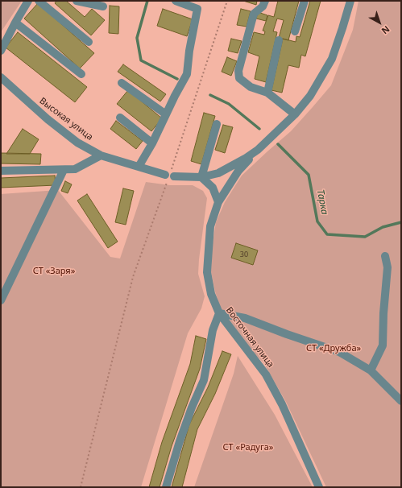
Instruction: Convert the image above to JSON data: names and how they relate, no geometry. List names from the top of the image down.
{
  "streets": {
    "street": ["Высокая улица", "Восточная улица"]
  },
  "crossings": [
    ["Высокая улица", "Восточная улица"]
  ],
  "water": ["Тарка"],
  "parks": ["СТ «Заря»", "СТ «Дружба»", "СТ «Радуга»"],
  "house_numbers": ["30"],
  "north": "bottom right"
}
